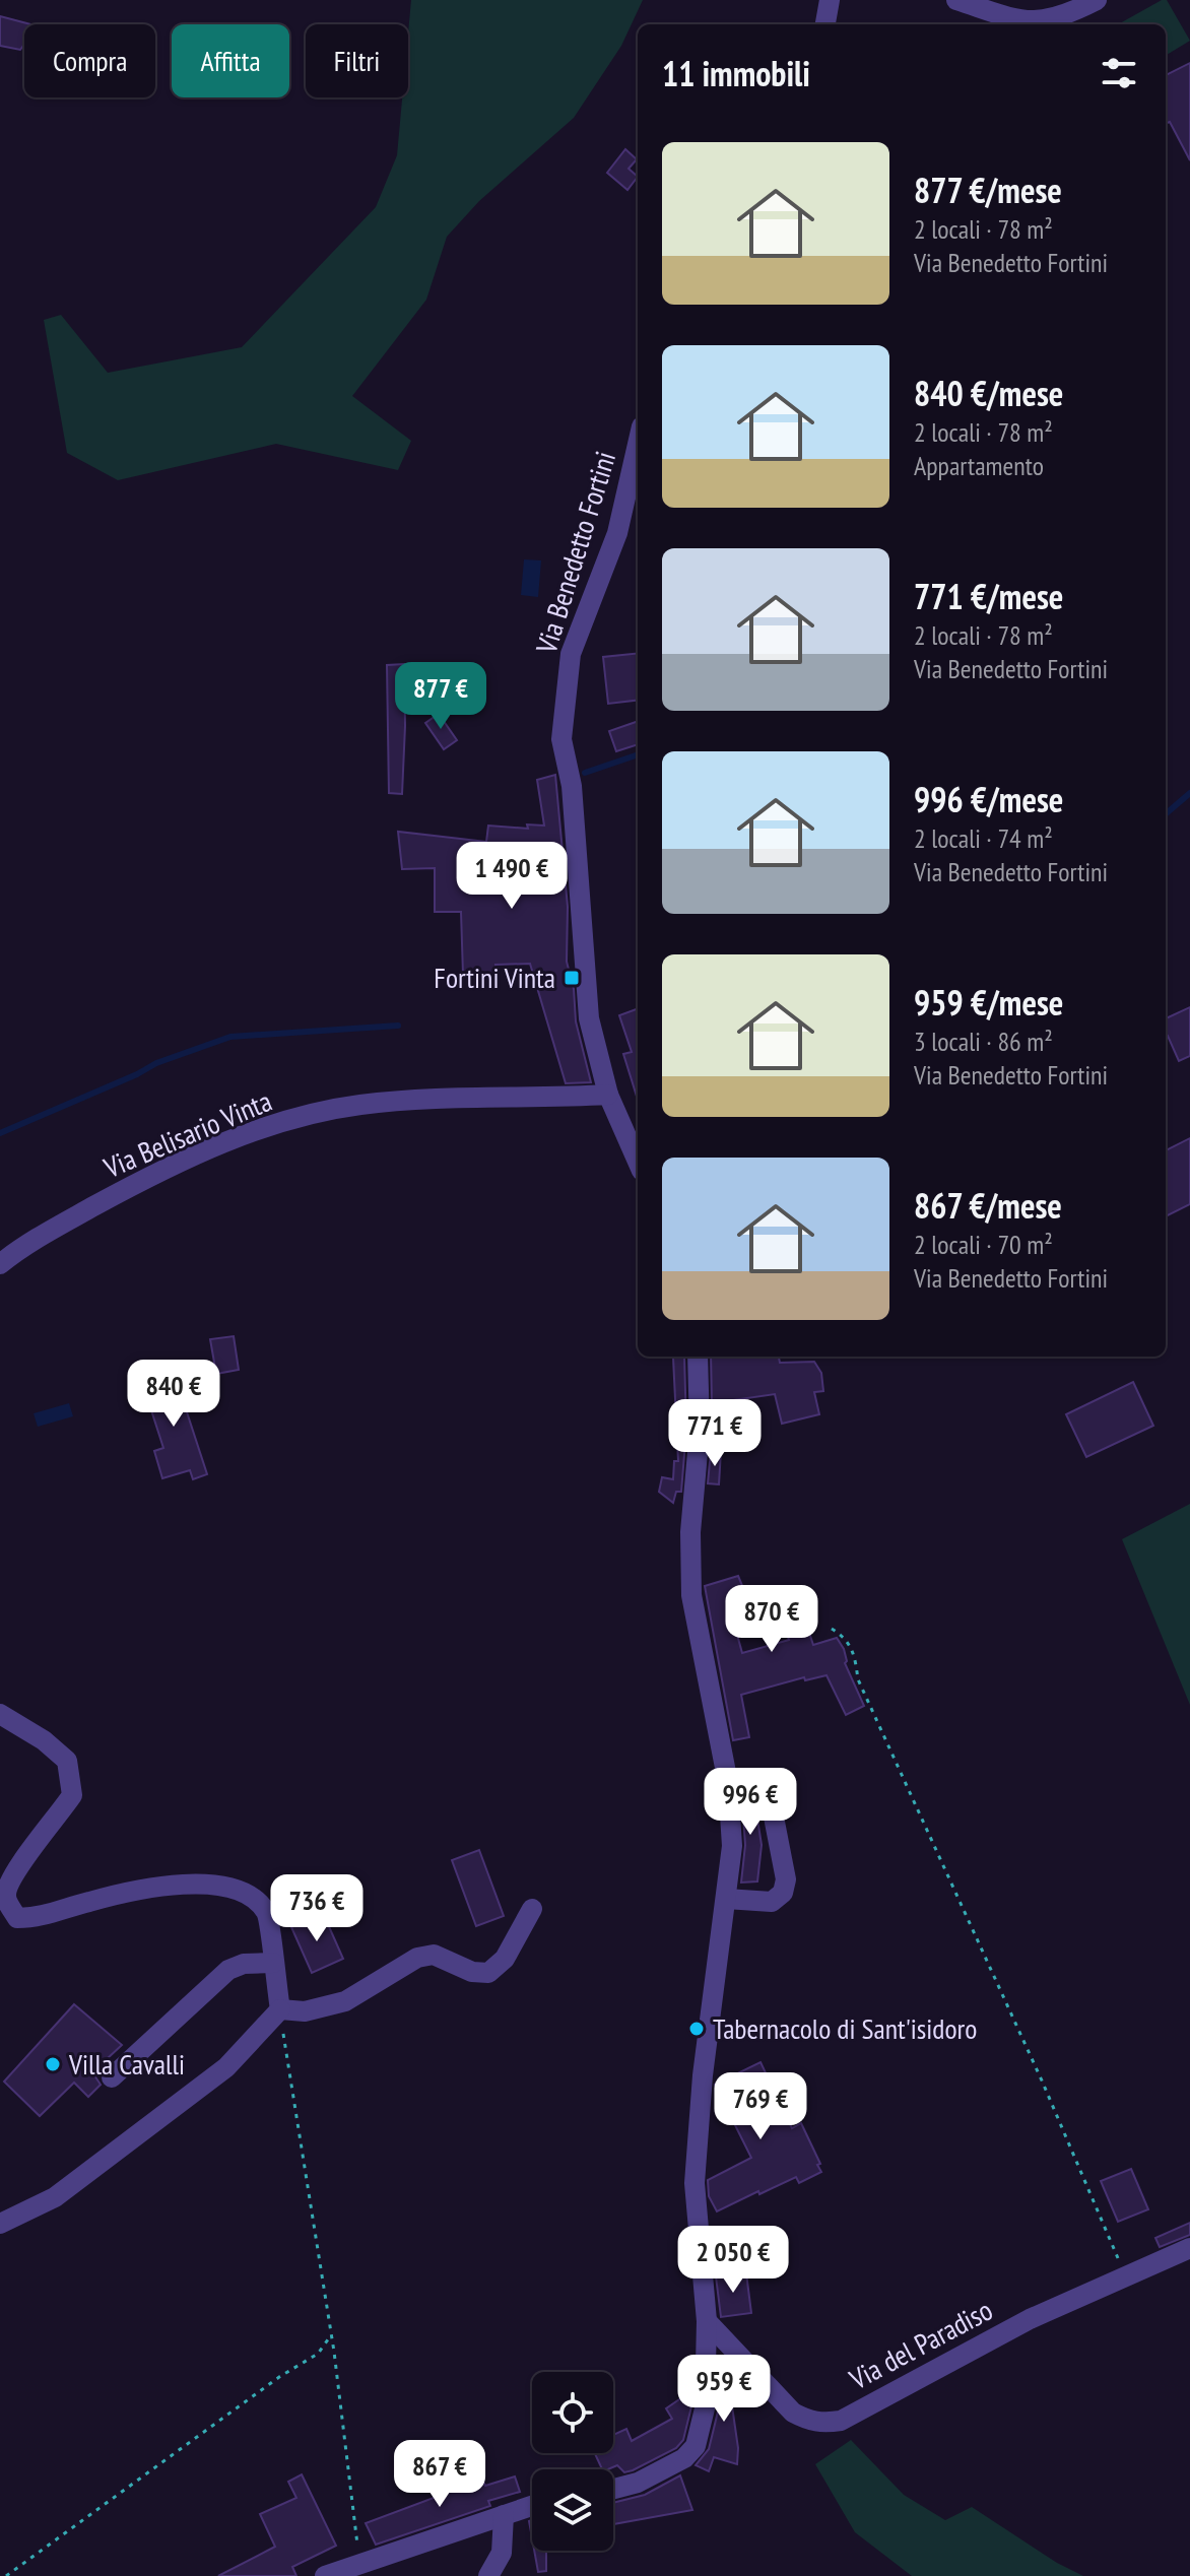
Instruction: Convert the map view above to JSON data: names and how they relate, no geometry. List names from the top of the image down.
{
  "streets": {
    "street": ["Via Benedetto Fortini", "Via Belisario Vinta", "Via del Paradiso"]
  },
  "crossings": [
    ["Via Benedetto Fortini", "Via Belisario Vinta"]
  ],
  "places": {
    "transit": ["Fortini Vinta"],
    "other": ["Tabernacolo di Sant'isidoro", "Villa Cavalli"]
  },
  "page": {
    "chip": ["Compra", "Affitta", "Filtri"],
    "heading": "11 immobili",
    "list": [
      {
        "name": "877 €/mese",
        "note": "2 locali · 78 m² · Via Benedetto Fortini"
      },
      {
        "name": "840 €/mese",
        "note": "2 locali · 78 m² · Appartamento"
      },
      {
        "name": "771 €/mese",
        "note": "2 locali · 78 m² · Via Benedetto Fortini"
      },
      {
        "name": "996 €/mese",
        "note": "2 locali · 74 m² · Via Benedetto Fortini"
      },
      {
        "name": "959 €/mese",
        "note": "3 locali · 86 m² · Via Benedetto Fortini"
      },
      {
        "name": "867 €/mese",
        "note": "2 locali · 70 m² · Via Benedetto Fortini"
      }
    ],
    "price": [
      "877 €",
      "1 490 €",
      "840 €",
      "771 €",
      "870 €",
      "996 €",
      "736 €",
      "769 €",
      "2 050 €",
      "959 €",
      "867 €"
    ]
  }
}
